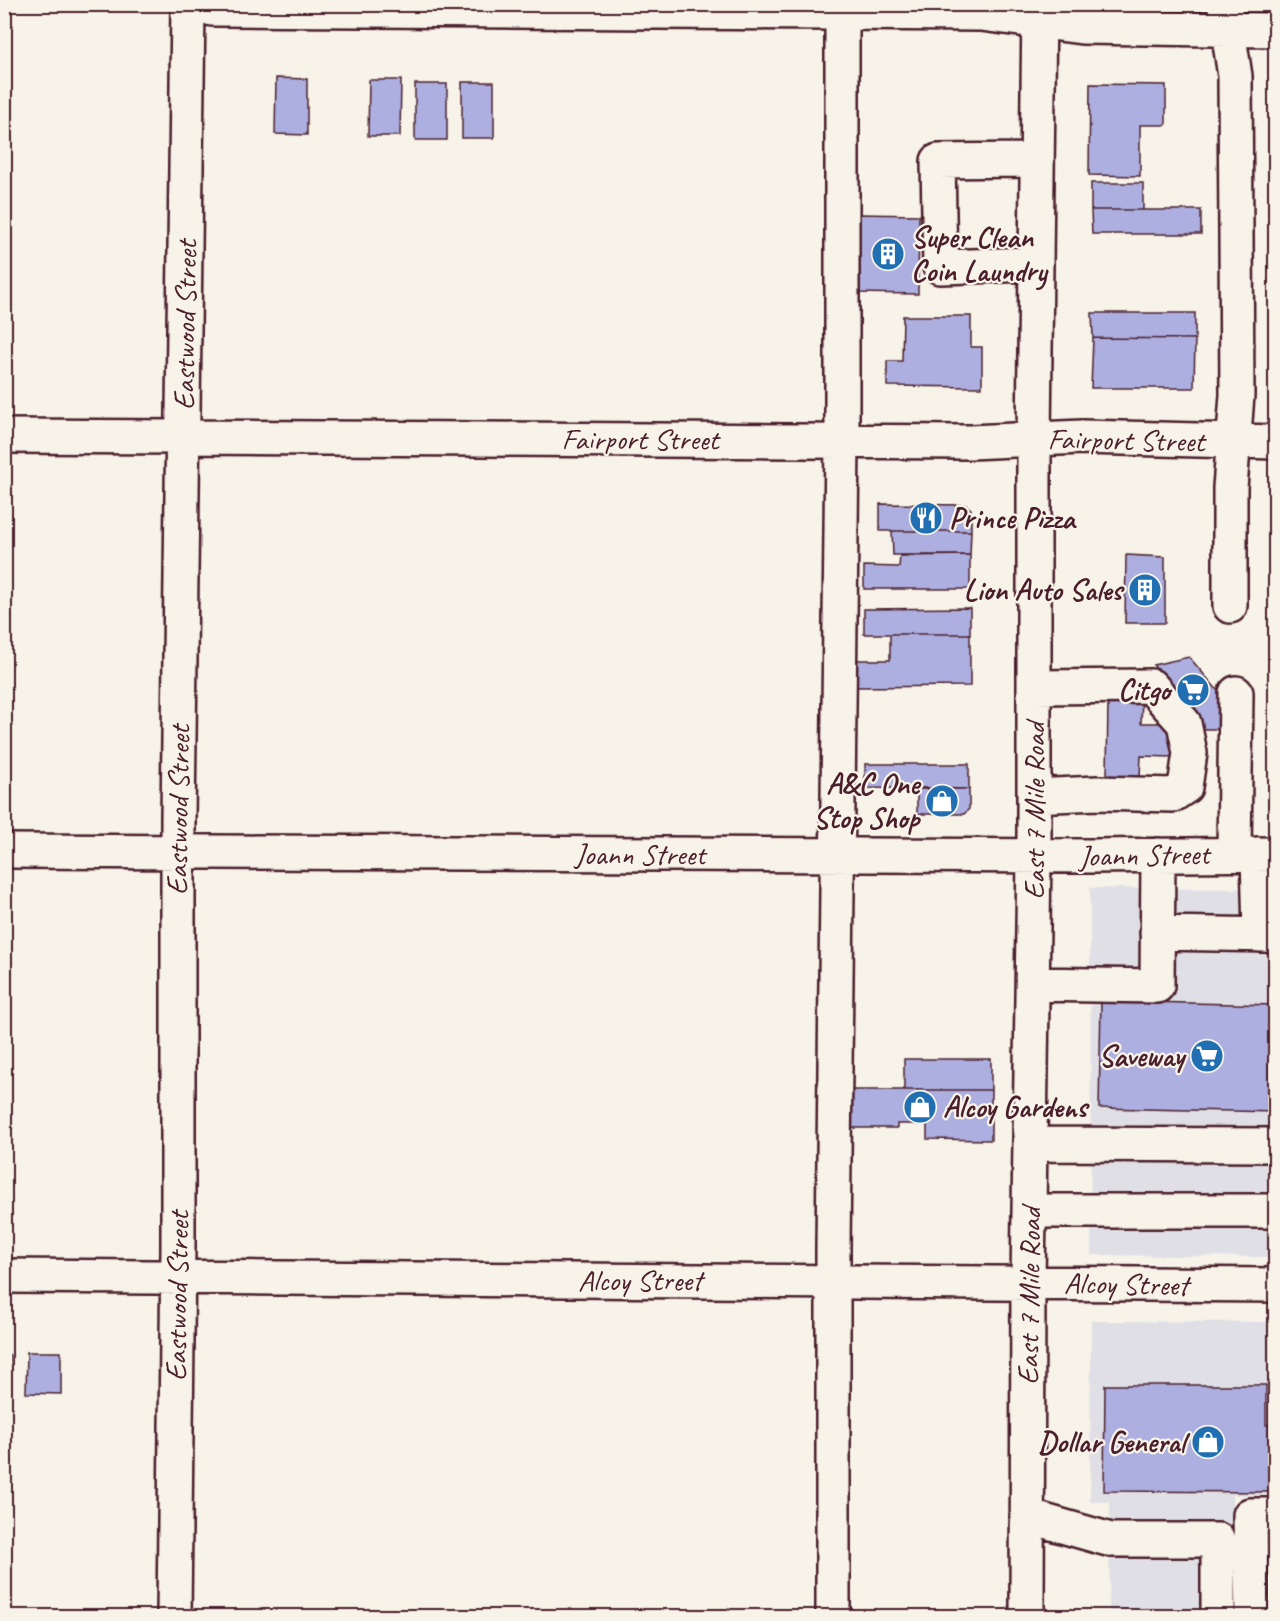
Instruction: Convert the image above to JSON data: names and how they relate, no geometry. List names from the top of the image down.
{
  "streets": {
    "street": [
      "Eastwood Street",
      "Fairport Street",
      "East 7 Mile Road",
      "Joann Street",
      "Alcoy Street"
    ]
  },
  "crossings": [
    ["Eastwood Street", "Fairport Street"],
    ["Eastwood Street", "Joann Street"],
    ["Eastwood Street", "Alcoy Street"],
    ["Fairport Street", "East 7 Mile Road"],
    ["East 7 Mile Road", "Joann Street"],
    ["East 7 Mile Road", "Alcoy Street"]
  ],
  "places": {
    "building": ["Super Clean Coin Laundry", "Lion Auto Sales"],
    "restaurant": ["Prince Pizza"],
    "supermarket": ["Citgo", "Saveway"],
    "shop": ["A&C One Stop Shop", "Alcoy Gardens", "Dollar General"]
  }
}
